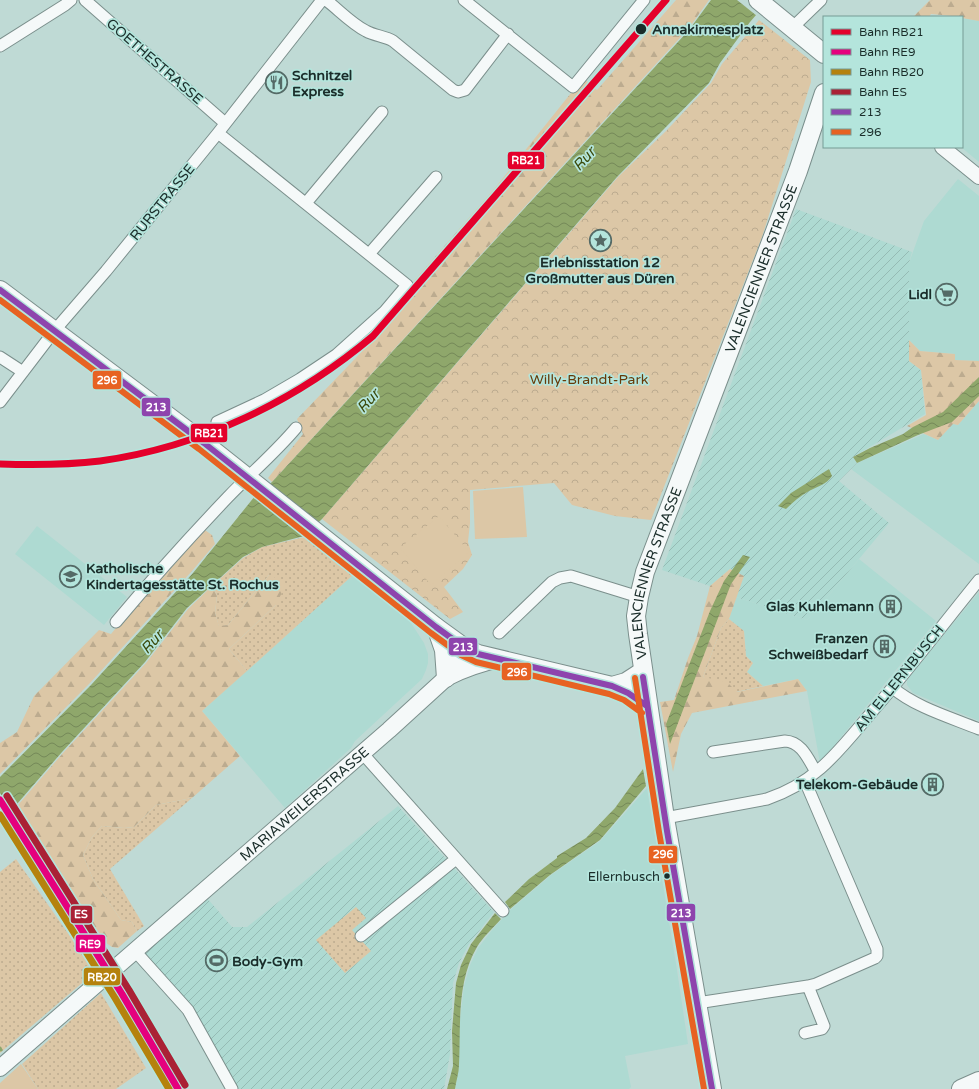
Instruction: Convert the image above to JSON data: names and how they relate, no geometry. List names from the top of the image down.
{
  "streets": {
    "main road": ["VALENCIENNER STRASSE", "MARIAWEILERSTRASSE"],
    "street": ["GOETHESTRASSE", "RURSTRASSE", "AM ELLERNBUSCH"]
  },
  "crossings": [
    ["GOETHESTRASSE", "RURSTRASSE"],
    ["VALENCIENNER STRASSE", "AM ELLERNBUSCH"]
  ],
  "water": ["Rur"],
  "parks": ["Willy-Brandt-Park"],
  "places": {
    "other": ["Annakirmesplatz", "Ellernbusch"],
    "restaurant": ["Schnitzel Express"],
    "place": ["Erlebnisstation 12 Großmutter aus Düren"],
    "supermarket": ["Lidl"],
    "school or university": ["Katholische Kindertagesstätte St. Rochus"],
    "building": ["Glas Kuhlemann", "Franzen Schweißbedarf", "Telekom-Gebäude"],
    "sports": ["Body-Gym"]
  },
  "lines": [
    "rail line RB21",
    "transit line 213",
    "transit line 296",
    "rail line ES",
    "rail line RE9",
    "rail line RB20"
  ],
  "legend": [
    "Bahn RB21",
    "Bahn RE9",
    "Bahn RB20",
    "Bahn ES",
    "213",
    "296"
  ]
}
